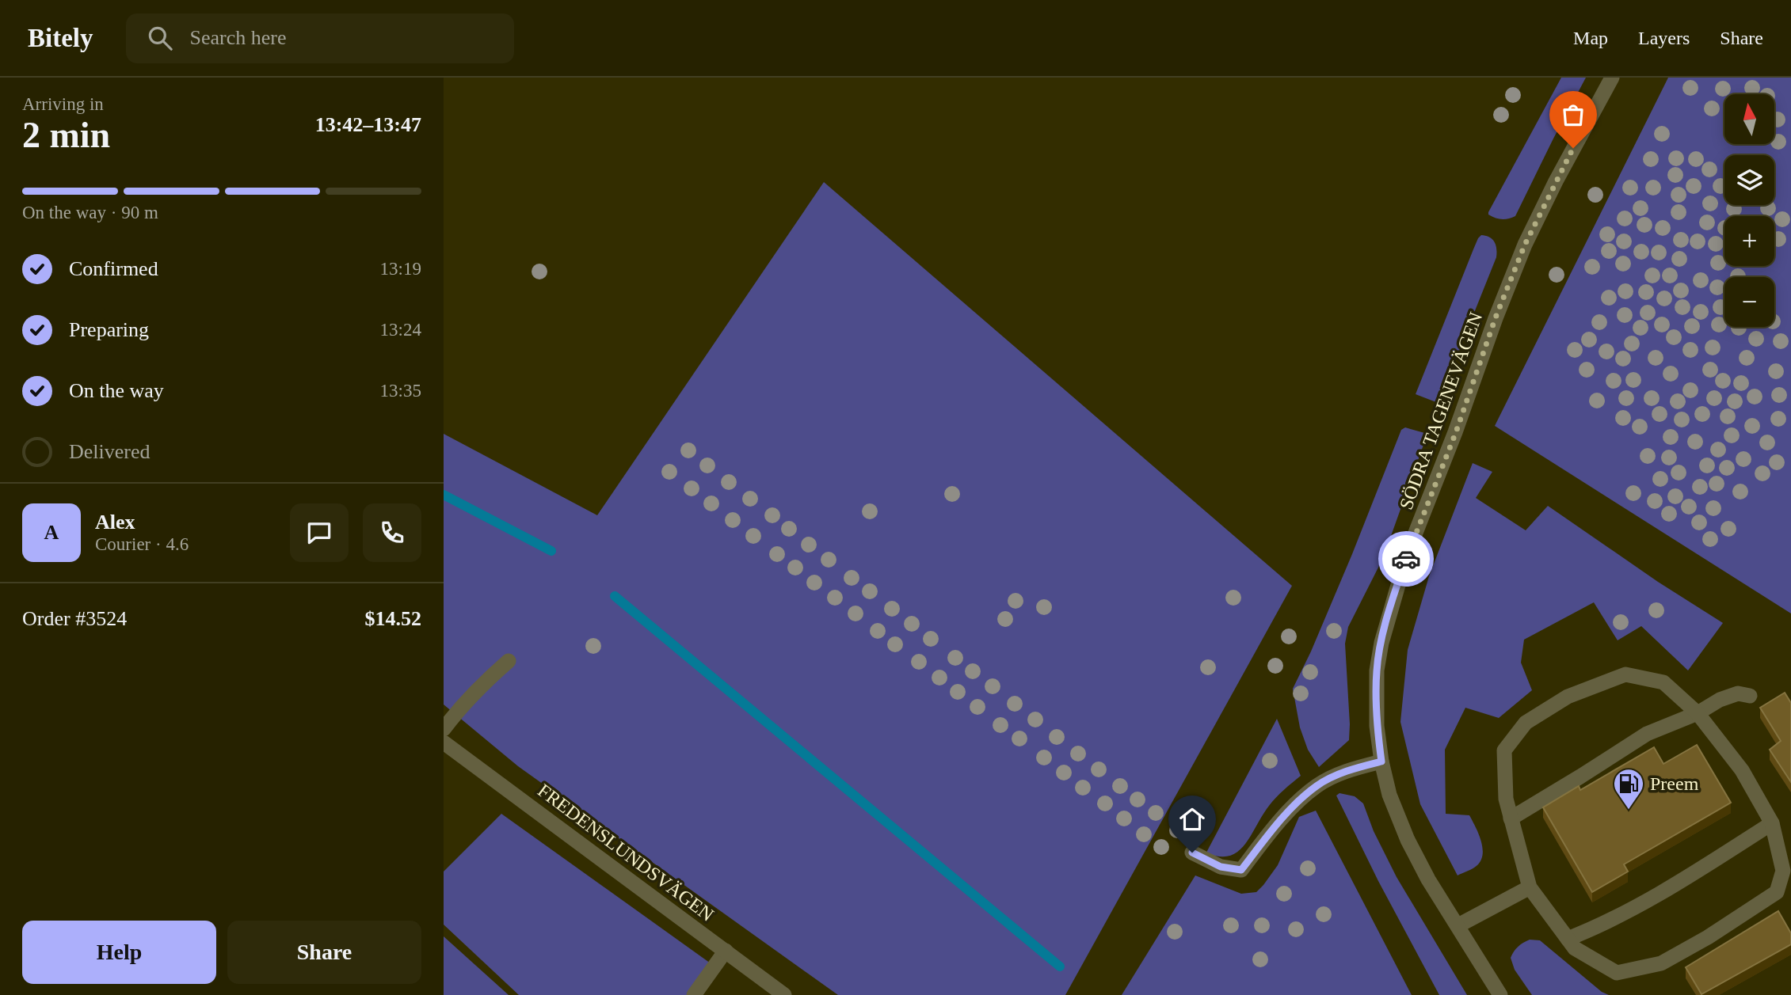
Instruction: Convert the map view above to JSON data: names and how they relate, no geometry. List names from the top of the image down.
{
  "streets": {
    "street": ["SÖDRA TAGENEVÄGEN", "FREDENSLUNDSVÄGEN"]
  },
  "places": {
    "fuel station": ["Preem"]
  },
  "north": "top",
  "page": {
    "header": "Bitely",
    "search": "Search here",
    "nav": ["Map", "Layers", "Share"],
    "heading": ["2 min", "Arriving in", "13:42–13:47"],
    "panel": [
      "Alex",
      "Courier · 4.6",
      "Order #3524",
      "$14.52"
    ],
    "map_buttons": ["+", "−"],
    "bar": "On the way · 90 m",
    "list": [
      ["Confirmed", "13:19"],
      ["Preparing", "13:24"],
      ["On the way", "13:35"],
      "Delivered"
    ],
    "round": "A",
    "buttons": ["Help", "Share"]
  }
}
